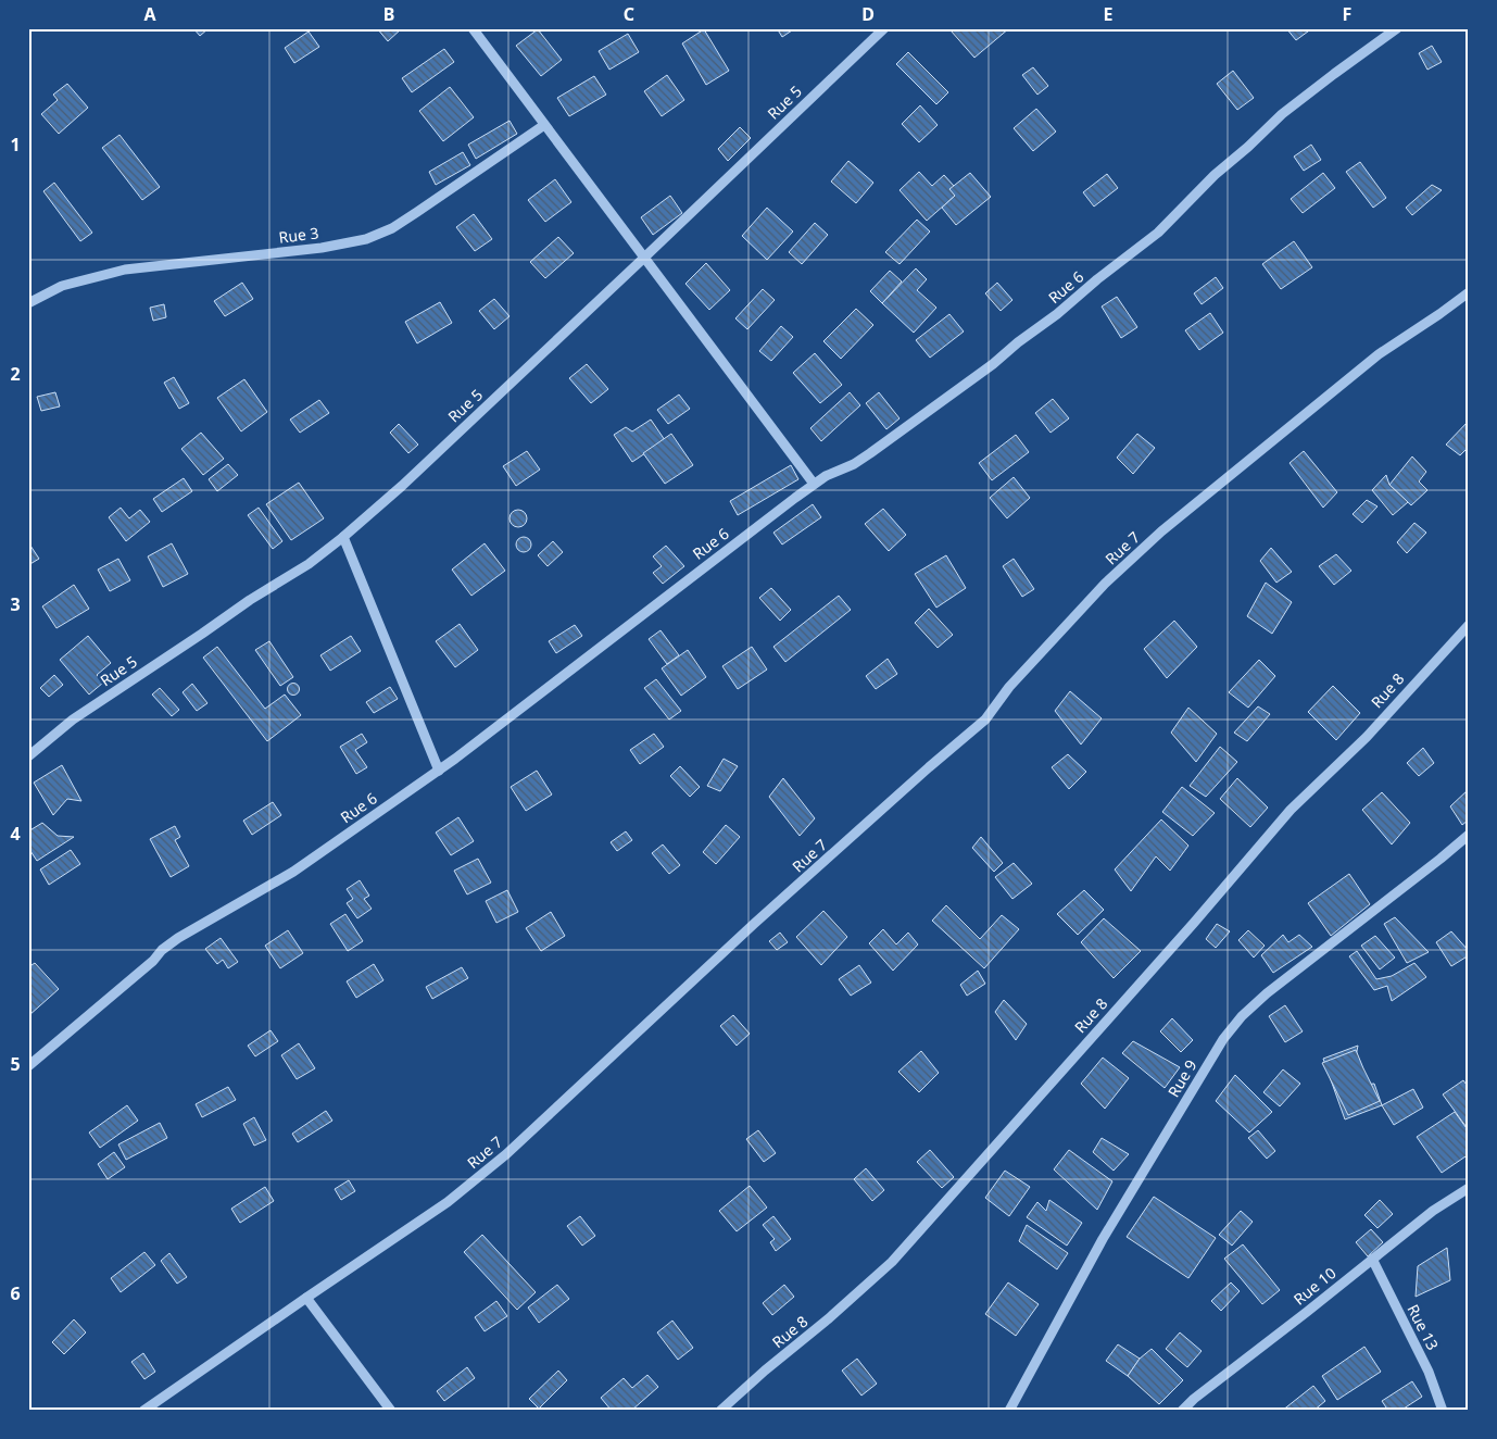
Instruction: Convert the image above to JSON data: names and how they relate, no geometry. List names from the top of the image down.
{
  "streets": {
    "street": [
      "Rue 5",
      "Rue 3",
      "Rue 6",
      "Rue 7",
      "Rue 8",
      "Rue 9",
      "Rue 10",
      "Rue 13"
    ]
  },
  "crossings": [
    ["Rue 10", "Rue 13"]
  ],
  "grid": {
    "columns": [
      "A",
      "B",
      "C",
      "D",
      "E",
      "F"
    ],
    "rows": [
      "1",
      "2",
      "3",
      "4",
      "5",
      "6"
    ]
  }
}
